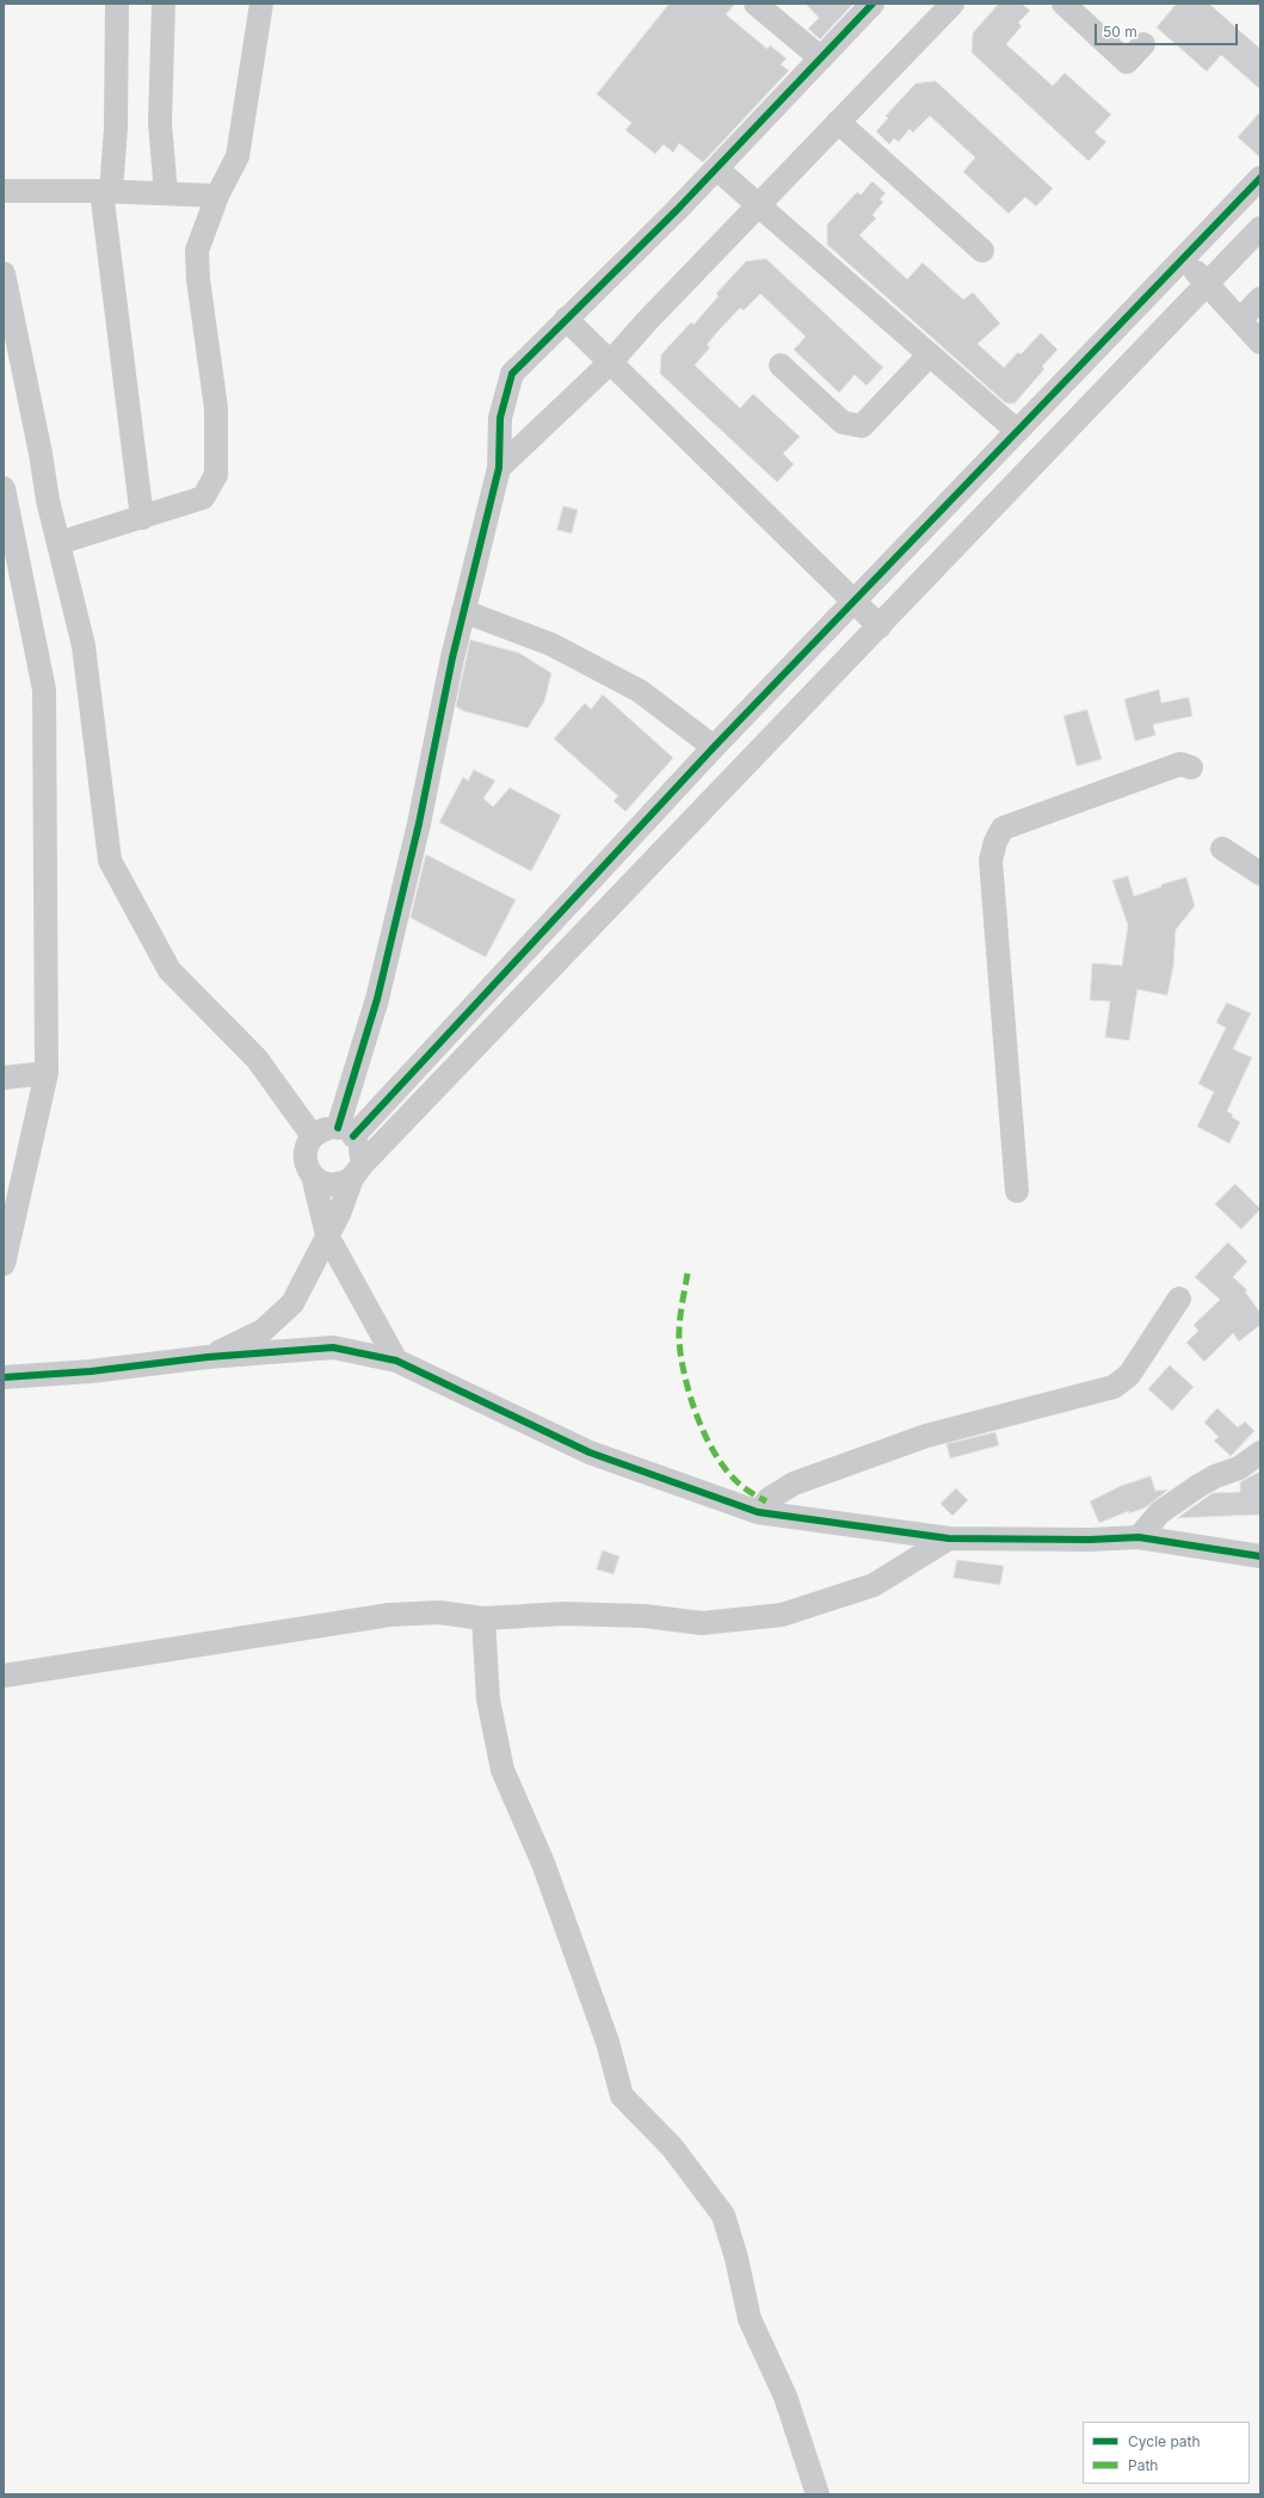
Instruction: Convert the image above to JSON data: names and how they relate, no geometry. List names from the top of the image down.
{
  "legend": ["Cycle path", "Path"],
  "scale_bar": "50 m"
}
